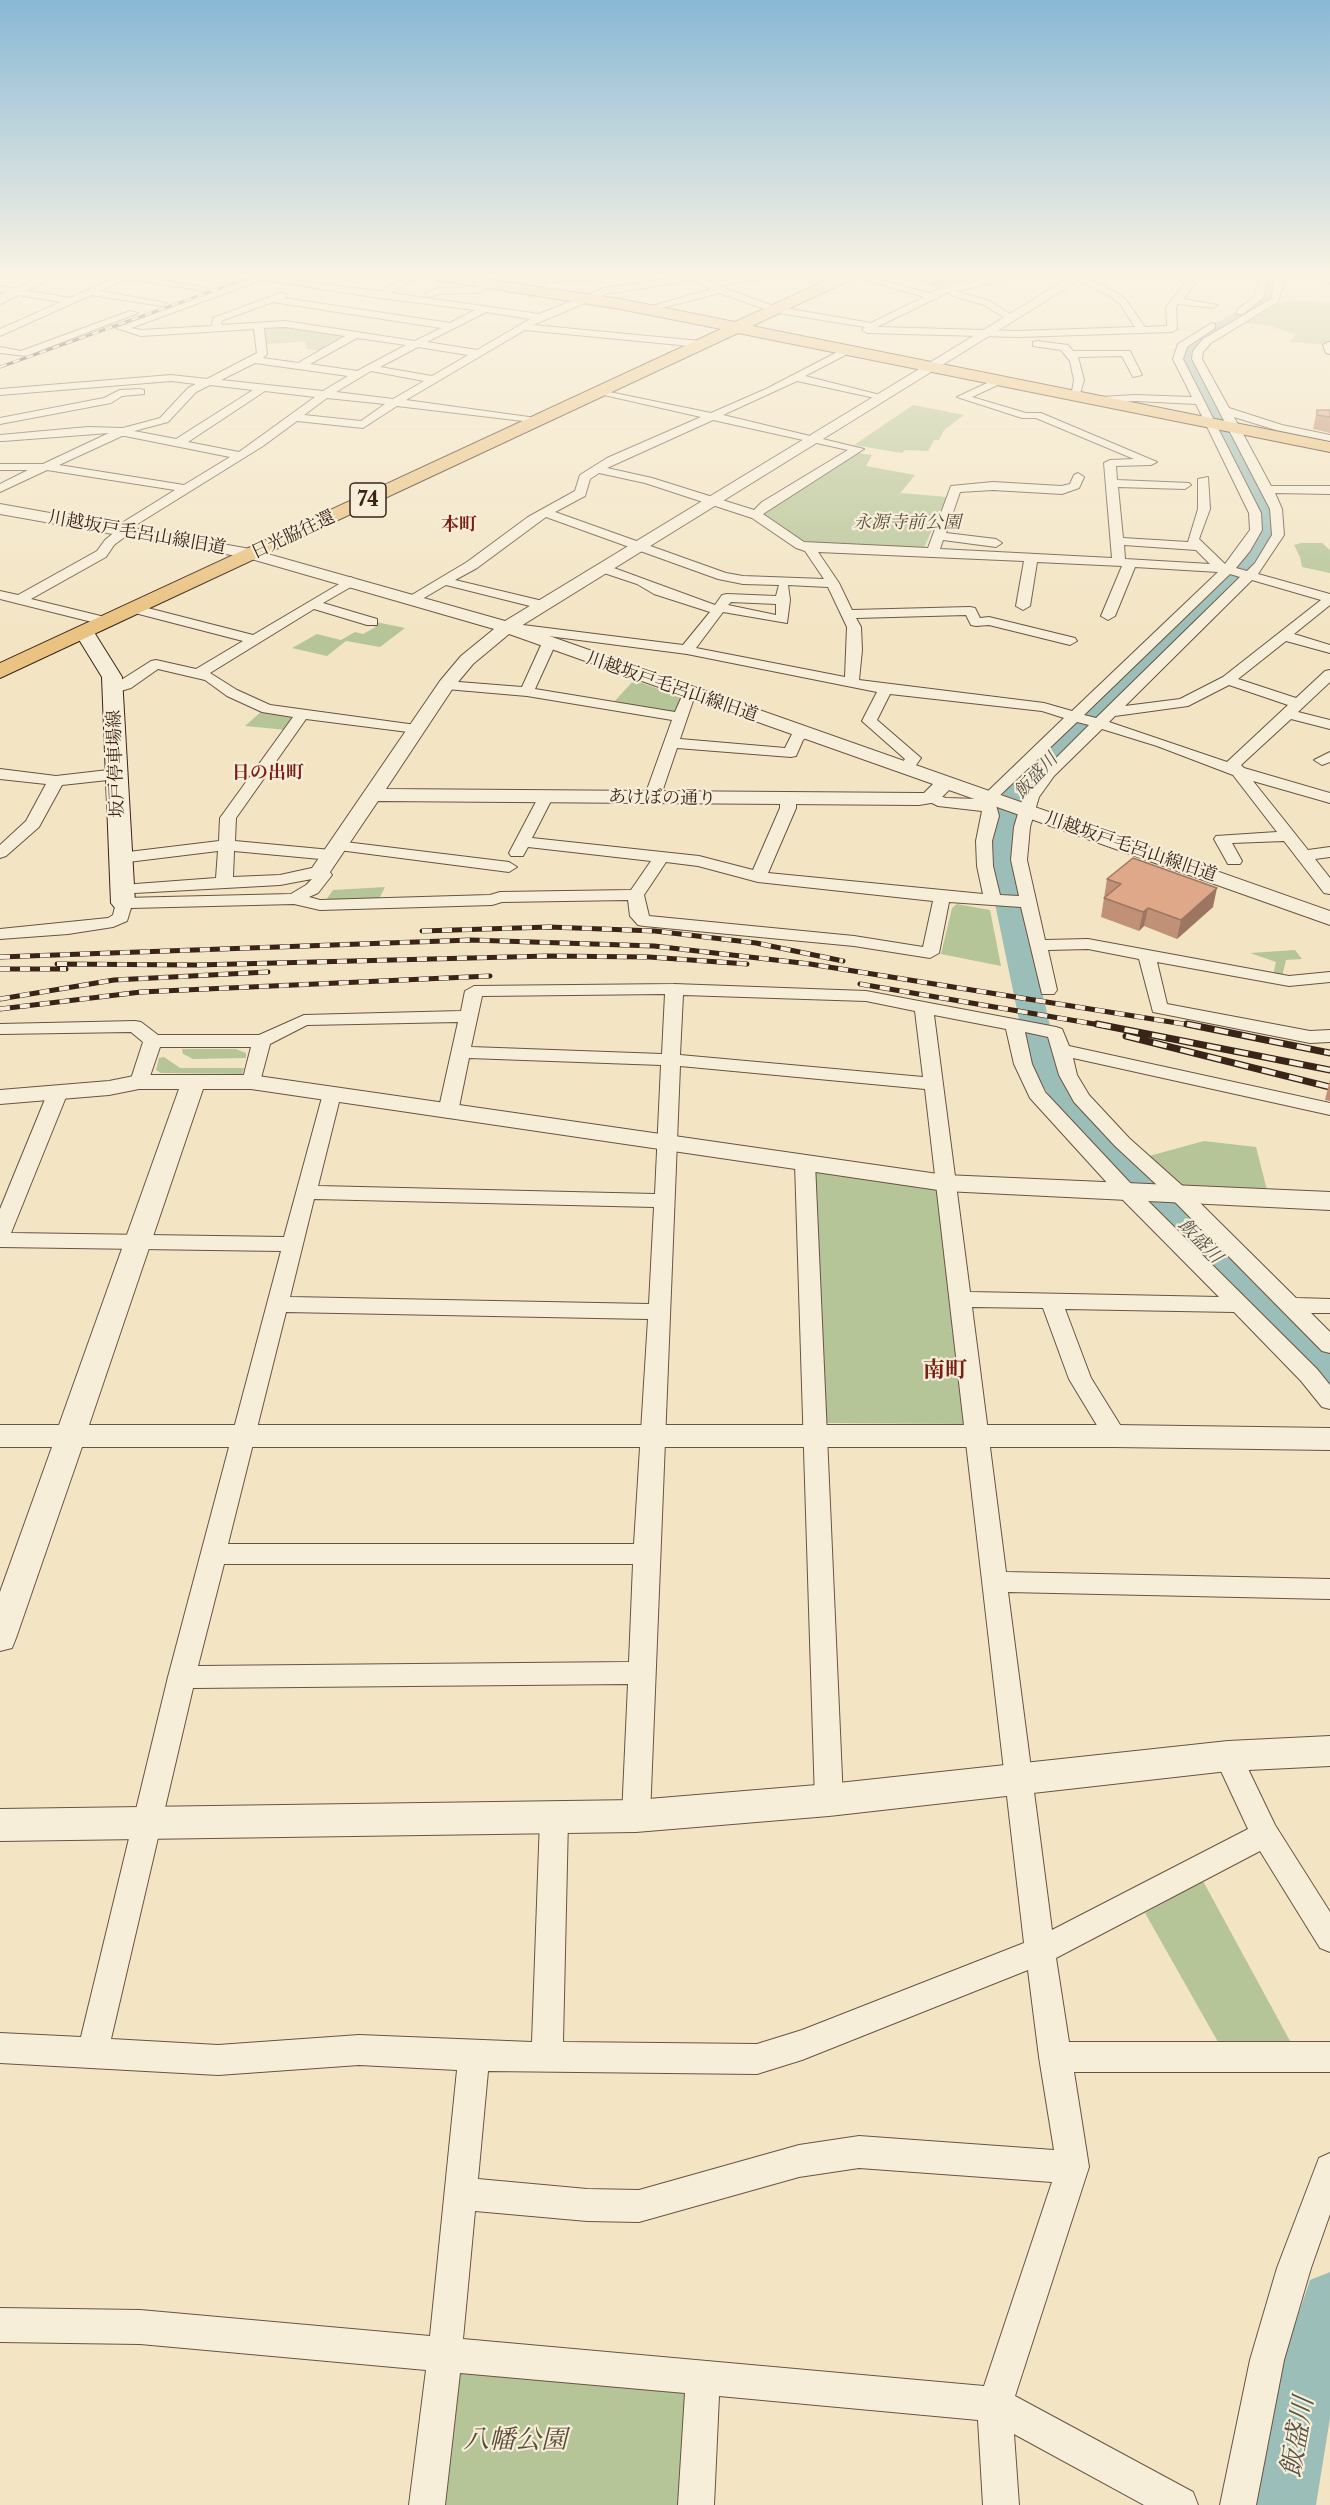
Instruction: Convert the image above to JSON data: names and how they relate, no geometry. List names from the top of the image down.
{
  "streets": {
    "main road": ["74", "日光脇往還", "坂戸停車場線"],
    "street": ["川越坂戸毛呂山線旧道", "あけぼの通り"]
  },
  "crossings": [
    ["川越坂戸毛呂山線旧道", "日光脇往還"],
    ["日光脇往還", "坂戸停車場線"]
  ],
  "districts": ["本町", "日の出町", "南町"],
  "water": ["飯盛川"],
  "parks": ["永源寺前公園", "八幡公園"]
}
